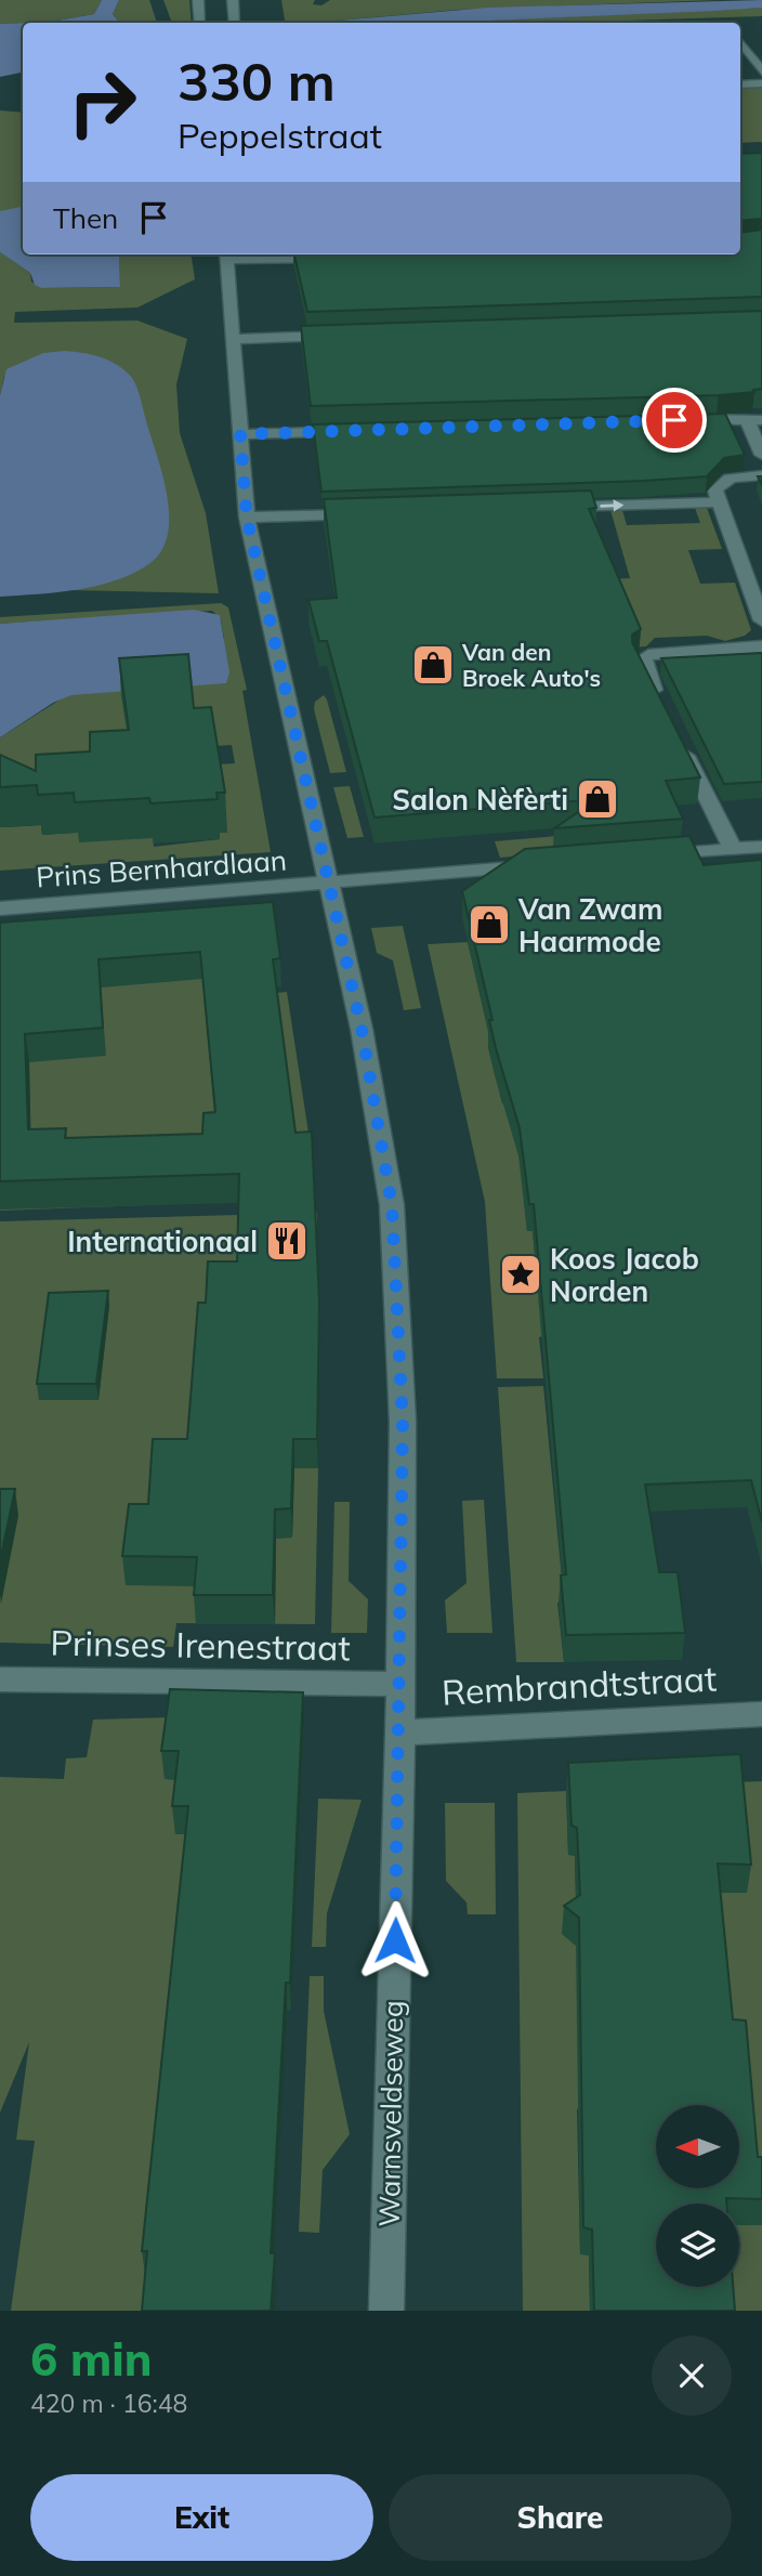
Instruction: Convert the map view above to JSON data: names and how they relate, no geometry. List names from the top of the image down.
{
  "streets": {
    "street": [
      "Prins Bernhardlaan",
      "Prinses Irenestraat",
      "Rembrandtstraat",
      "Warnsveldseweg"
    ]
  },
  "crossings": [
    ["Prins Bernhardlaan", "Warnsveldseweg"],
    ["Prinses Irenestraat", "Warnsveldseweg"],
    ["Rembrandtstraat", "Warnsveldseweg"]
  ],
  "places": {
    "shop": ["Van den Broek Auto's", "Salon Nèfèrti", "Van Zwam Haarmode"],
    "restaurant": ["Internationaal"],
    "place": ["Koos Jacob Norden"]
  },
  "north": "left",
  "page": {
    "turn": ["330 m", "Peppelstraat"],
    "then": "Then",
    "heading": ["6 min", "420 m · 16:48"],
    "buttons": ["Exit", "Share"]
  }
}
